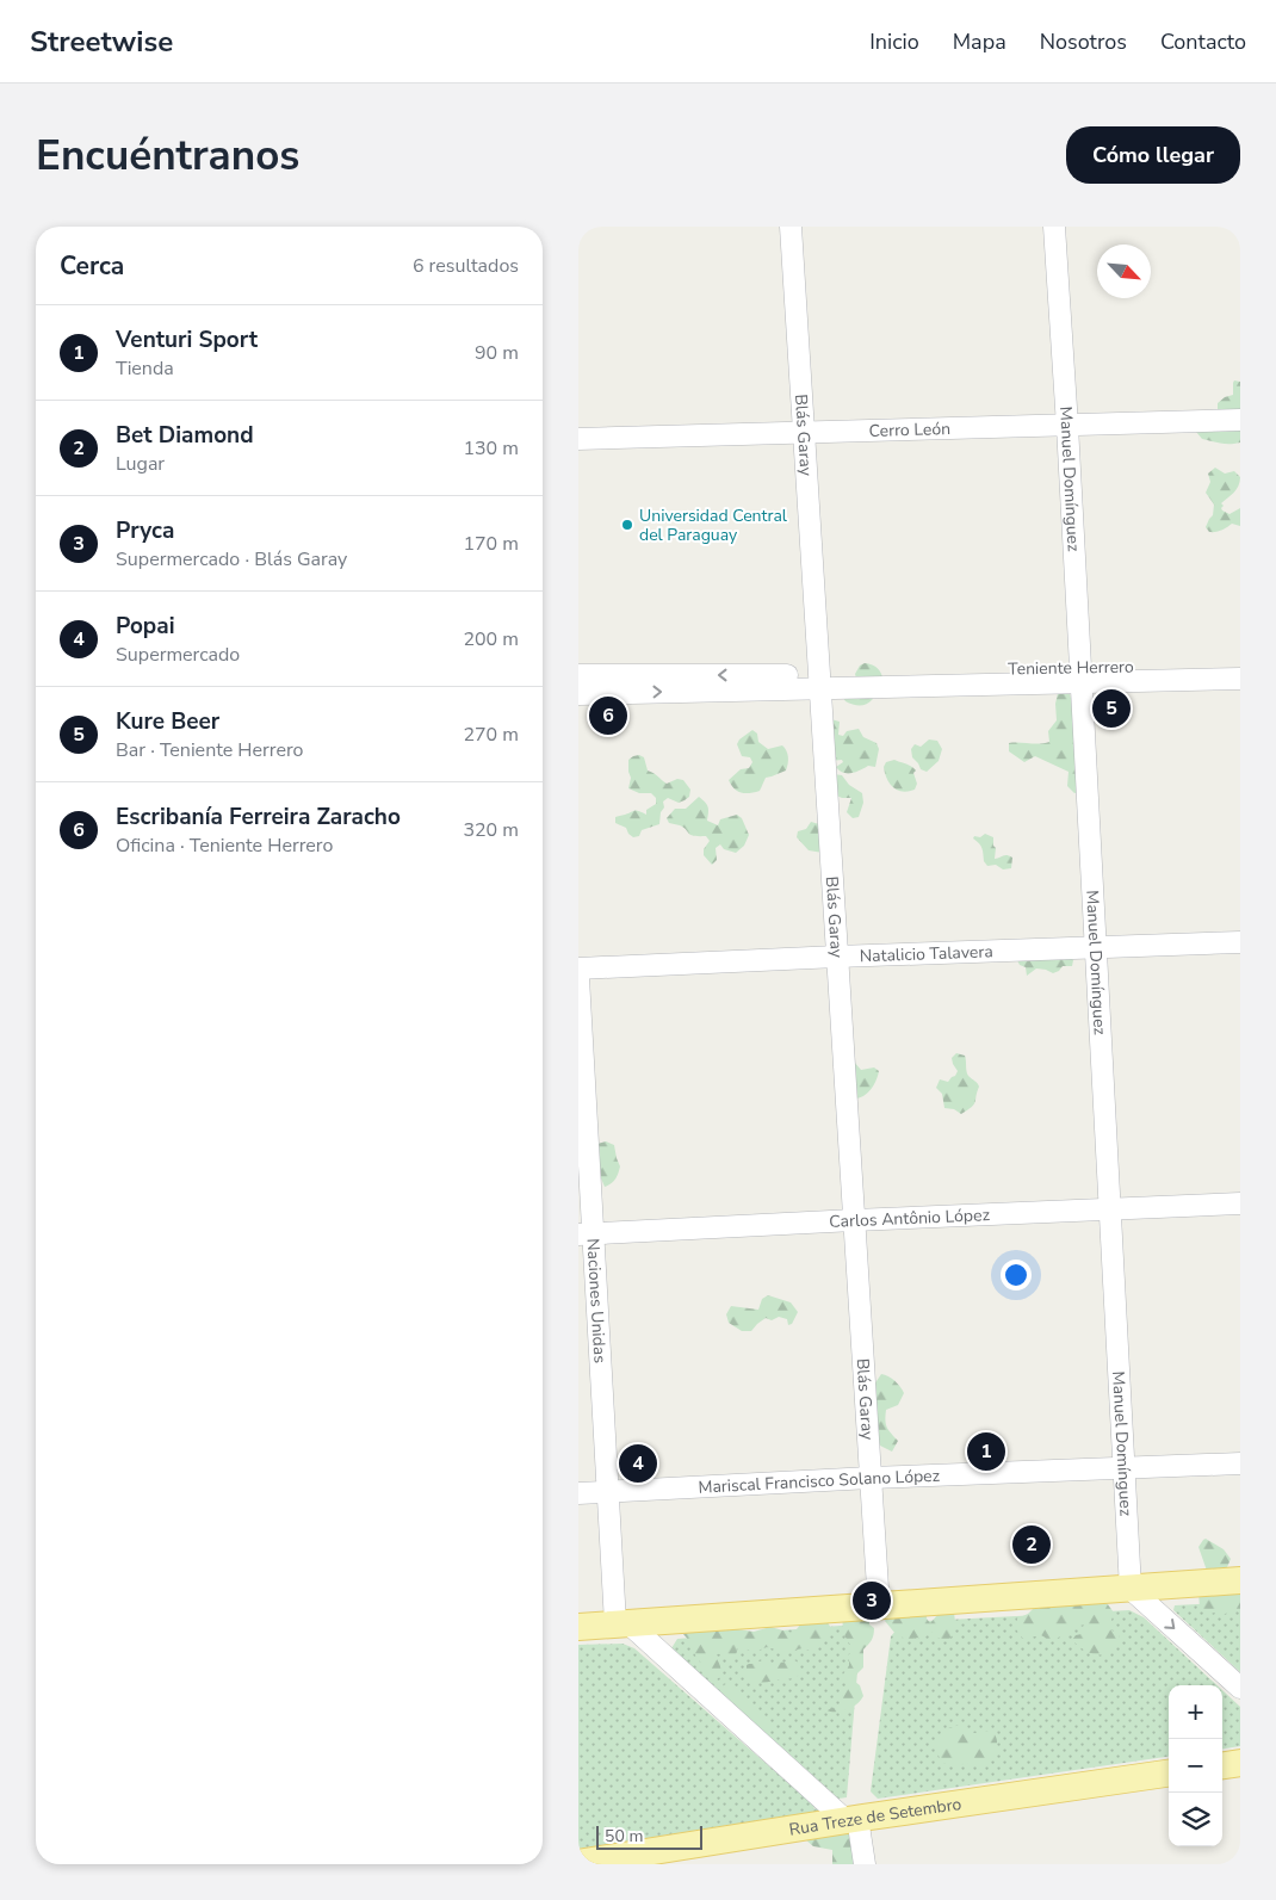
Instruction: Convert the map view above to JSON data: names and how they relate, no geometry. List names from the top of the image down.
{
  "streets": {
    "main road": ["Rua Treze de Setembro"],
    "street": [
      "Cerro León",
      "Blás Garay",
      "Manuel Domínguez",
      "Teniente Herrero",
      "Natalicio Talavera",
      "Carlos Antônio López",
      "Naciones Unidas",
      "Mariscal Francisco Solano López"
    ]
  },
  "crossings": [
    ["Cerro León", "Blás Garay"],
    ["Cerro León", "Manuel Domínguez"],
    ["Blás Garay", "Teniente Herrero"],
    ["Blás Garay", "Natalicio Talavera"],
    ["Blás Garay", "Carlos Antônio López"],
    ["Blás Garay", "Mariscal Francisco Solano López"],
    ["Manuel Domínguez", "Teniente Herrero"],
    ["Manuel Domínguez", "Natalicio Talavera"],
    ["Manuel Domínguez", "Carlos Antônio López"],
    ["Manuel Domínguez", "Mariscal Francisco Solano López"],
    ["Carlos Antônio López", "Naciones Unidas"],
    ["Naciones Unidas", "Mariscal Francisco Solano López"]
  ],
  "places": ["Universidad Central del Paraguay"],
  "scale_bar": "50 m",
  "north": "bottom right",
  "page": {
    "header": "Streetwise",
    "nav": [
      "Inicio",
      "Mapa",
      "Nosotros",
      "Contacto"
    ],
    "buttons": "Cómo llegar",
    "title": "Encuéntranos",
    "heading": ["Cerca", "6 resultados"],
    "list": [
      {
        "mark": "1",
        "name": "Venturi Sport",
        "note": "Tienda",
        "value": "90 m"
      },
      {
        "mark": "2",
        "name": "Bet Diamond",
        "note": "Lugar",
        "value": "130 m"
      },
      {
        "mark": "3",
        "name": "Pryca",
        "note": "Supermercado · Blás Garay",
        "value": "170 m"
      },
      {
        "mark": "4",
        "name": "Popai",
        "note": "Supermercado",
        "value": "200 m"
      },
      {
        "mark": "5",
        "name": "Kure Beer",
        "note": "Bar · Teniente Herrero",
        "value": "270 m"
      },
      {
        "mark": "6",
        "name": "Escribanía Ferreira Zaracho",
        "note": "Oficina · Teniente Herrero",
        "value": "320 m"
      }
    ],
    "pins": [
      "5",
      "6",
      "1",
      "4",
      "2",
      "3"
    ],
    "map_buttons": ["+", "−"],
    "scale": "50 m"
  }
}
